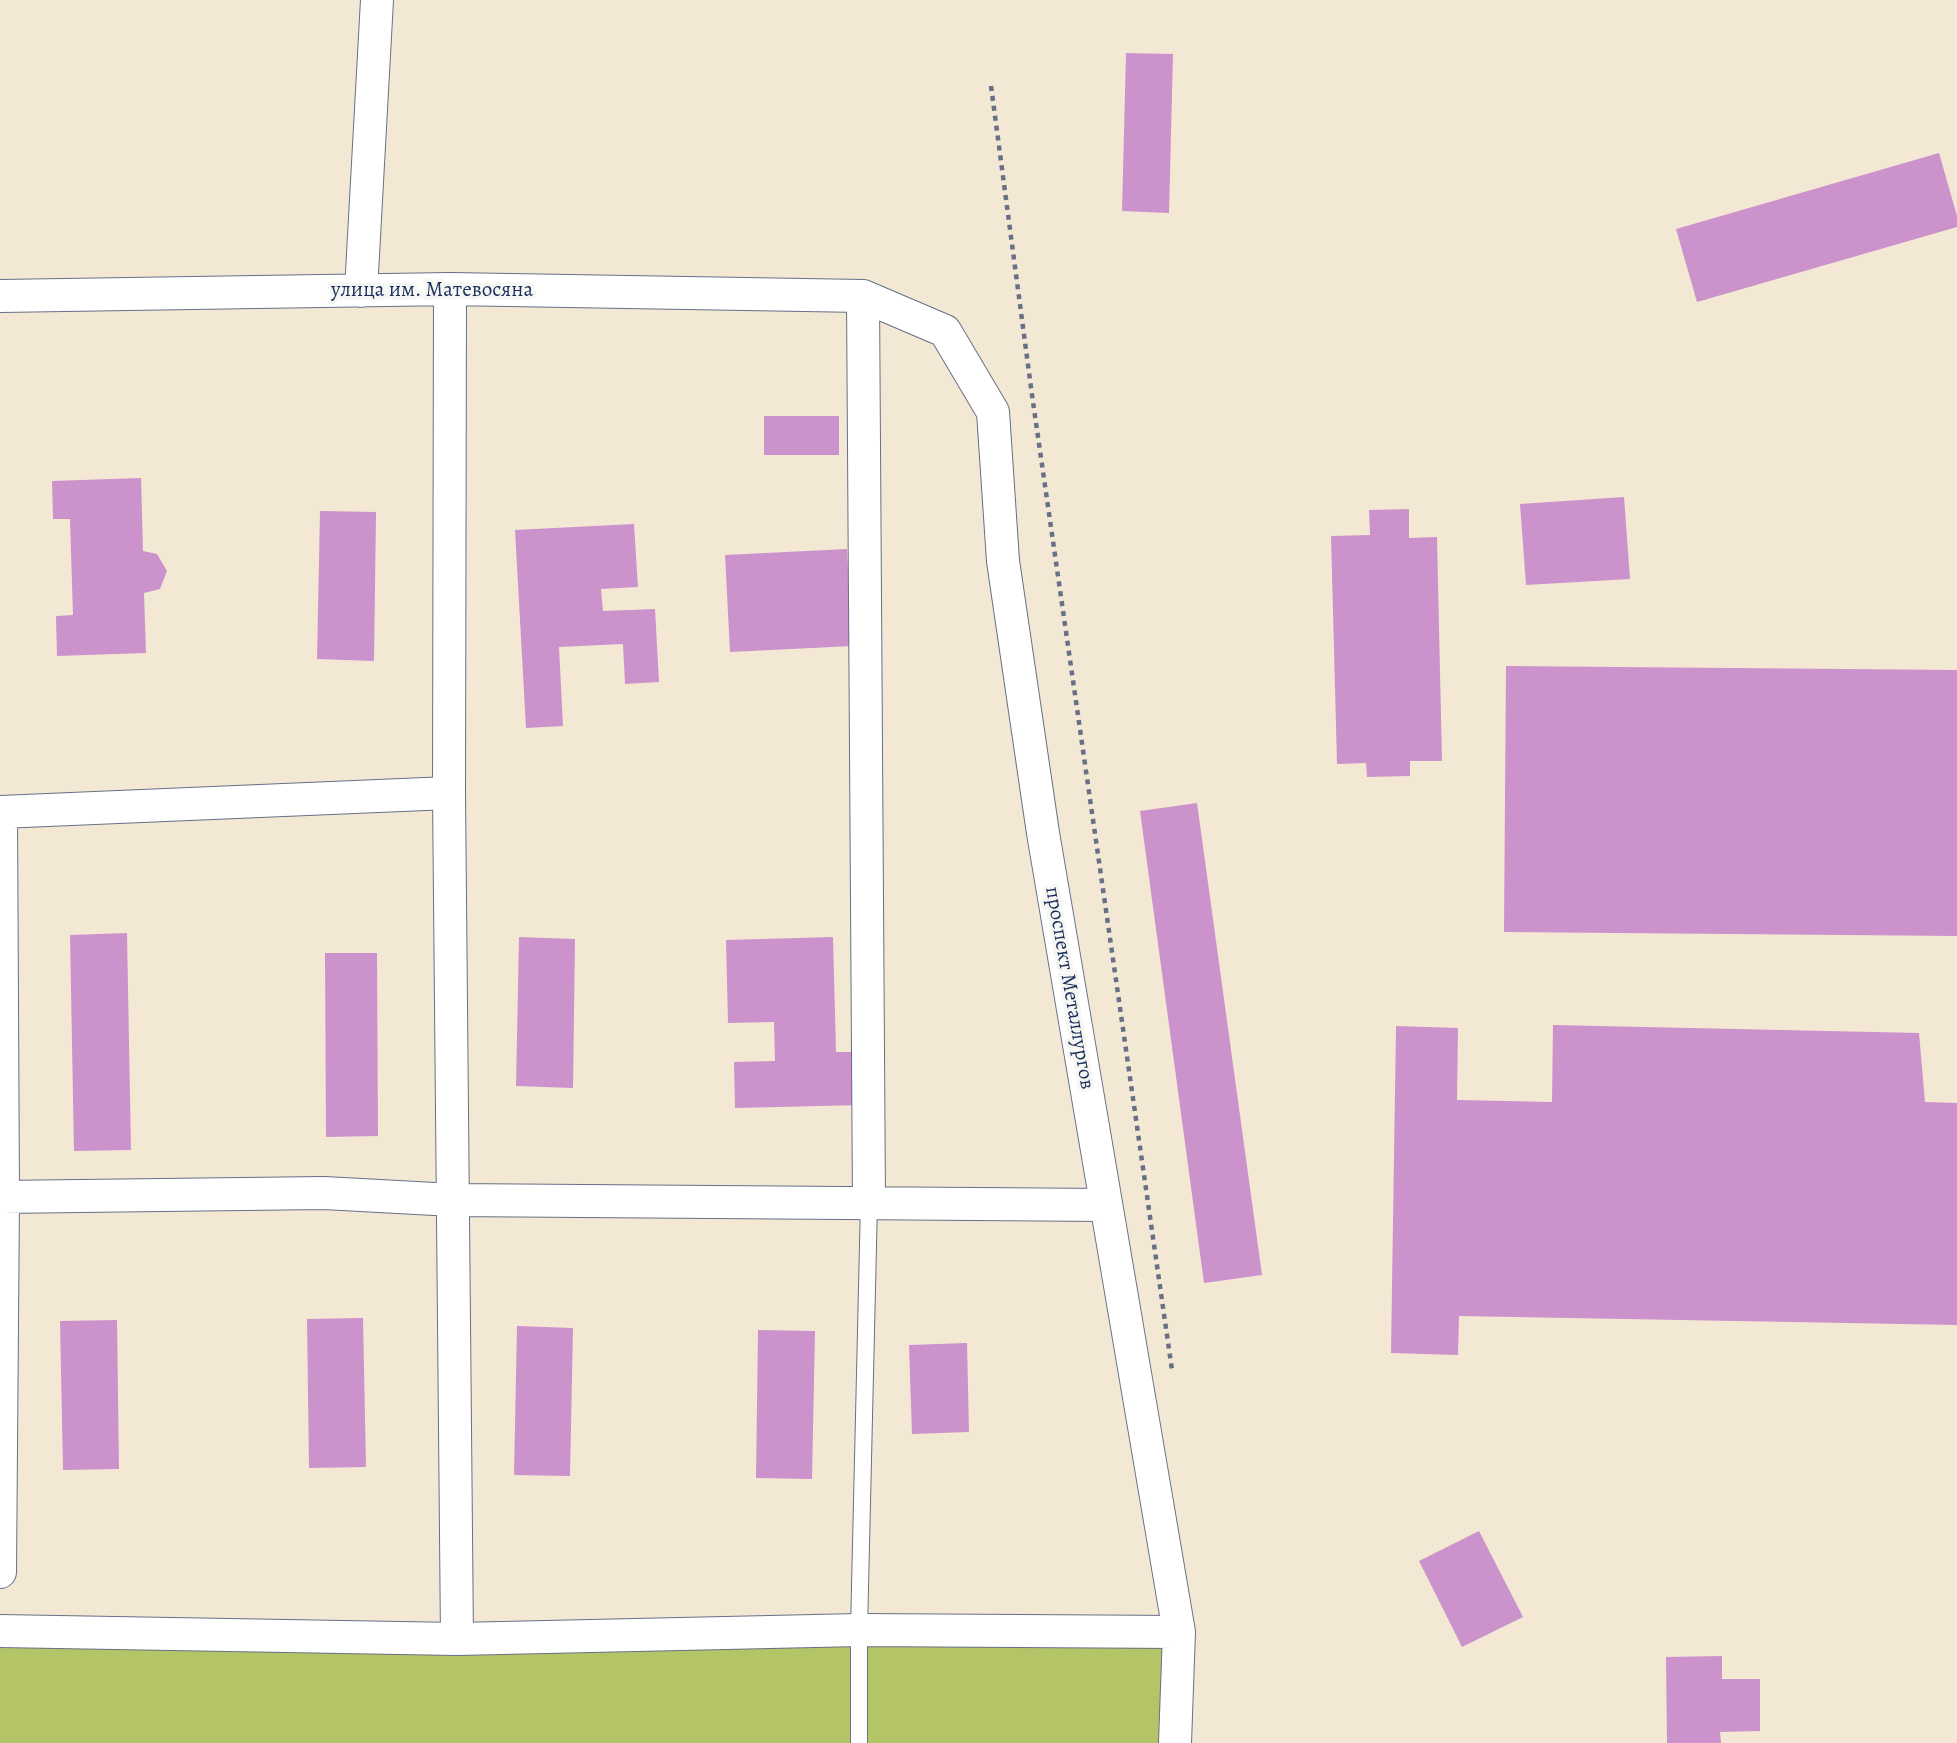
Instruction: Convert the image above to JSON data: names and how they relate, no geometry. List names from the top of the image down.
{
  "streets": {
    "street": ["улица им. Матевосяна", "проспект Металлургов"]
  },
  "crossings": [
    ["улица им. Матевосяна", "проспект Металлургов"]
  ]
}
